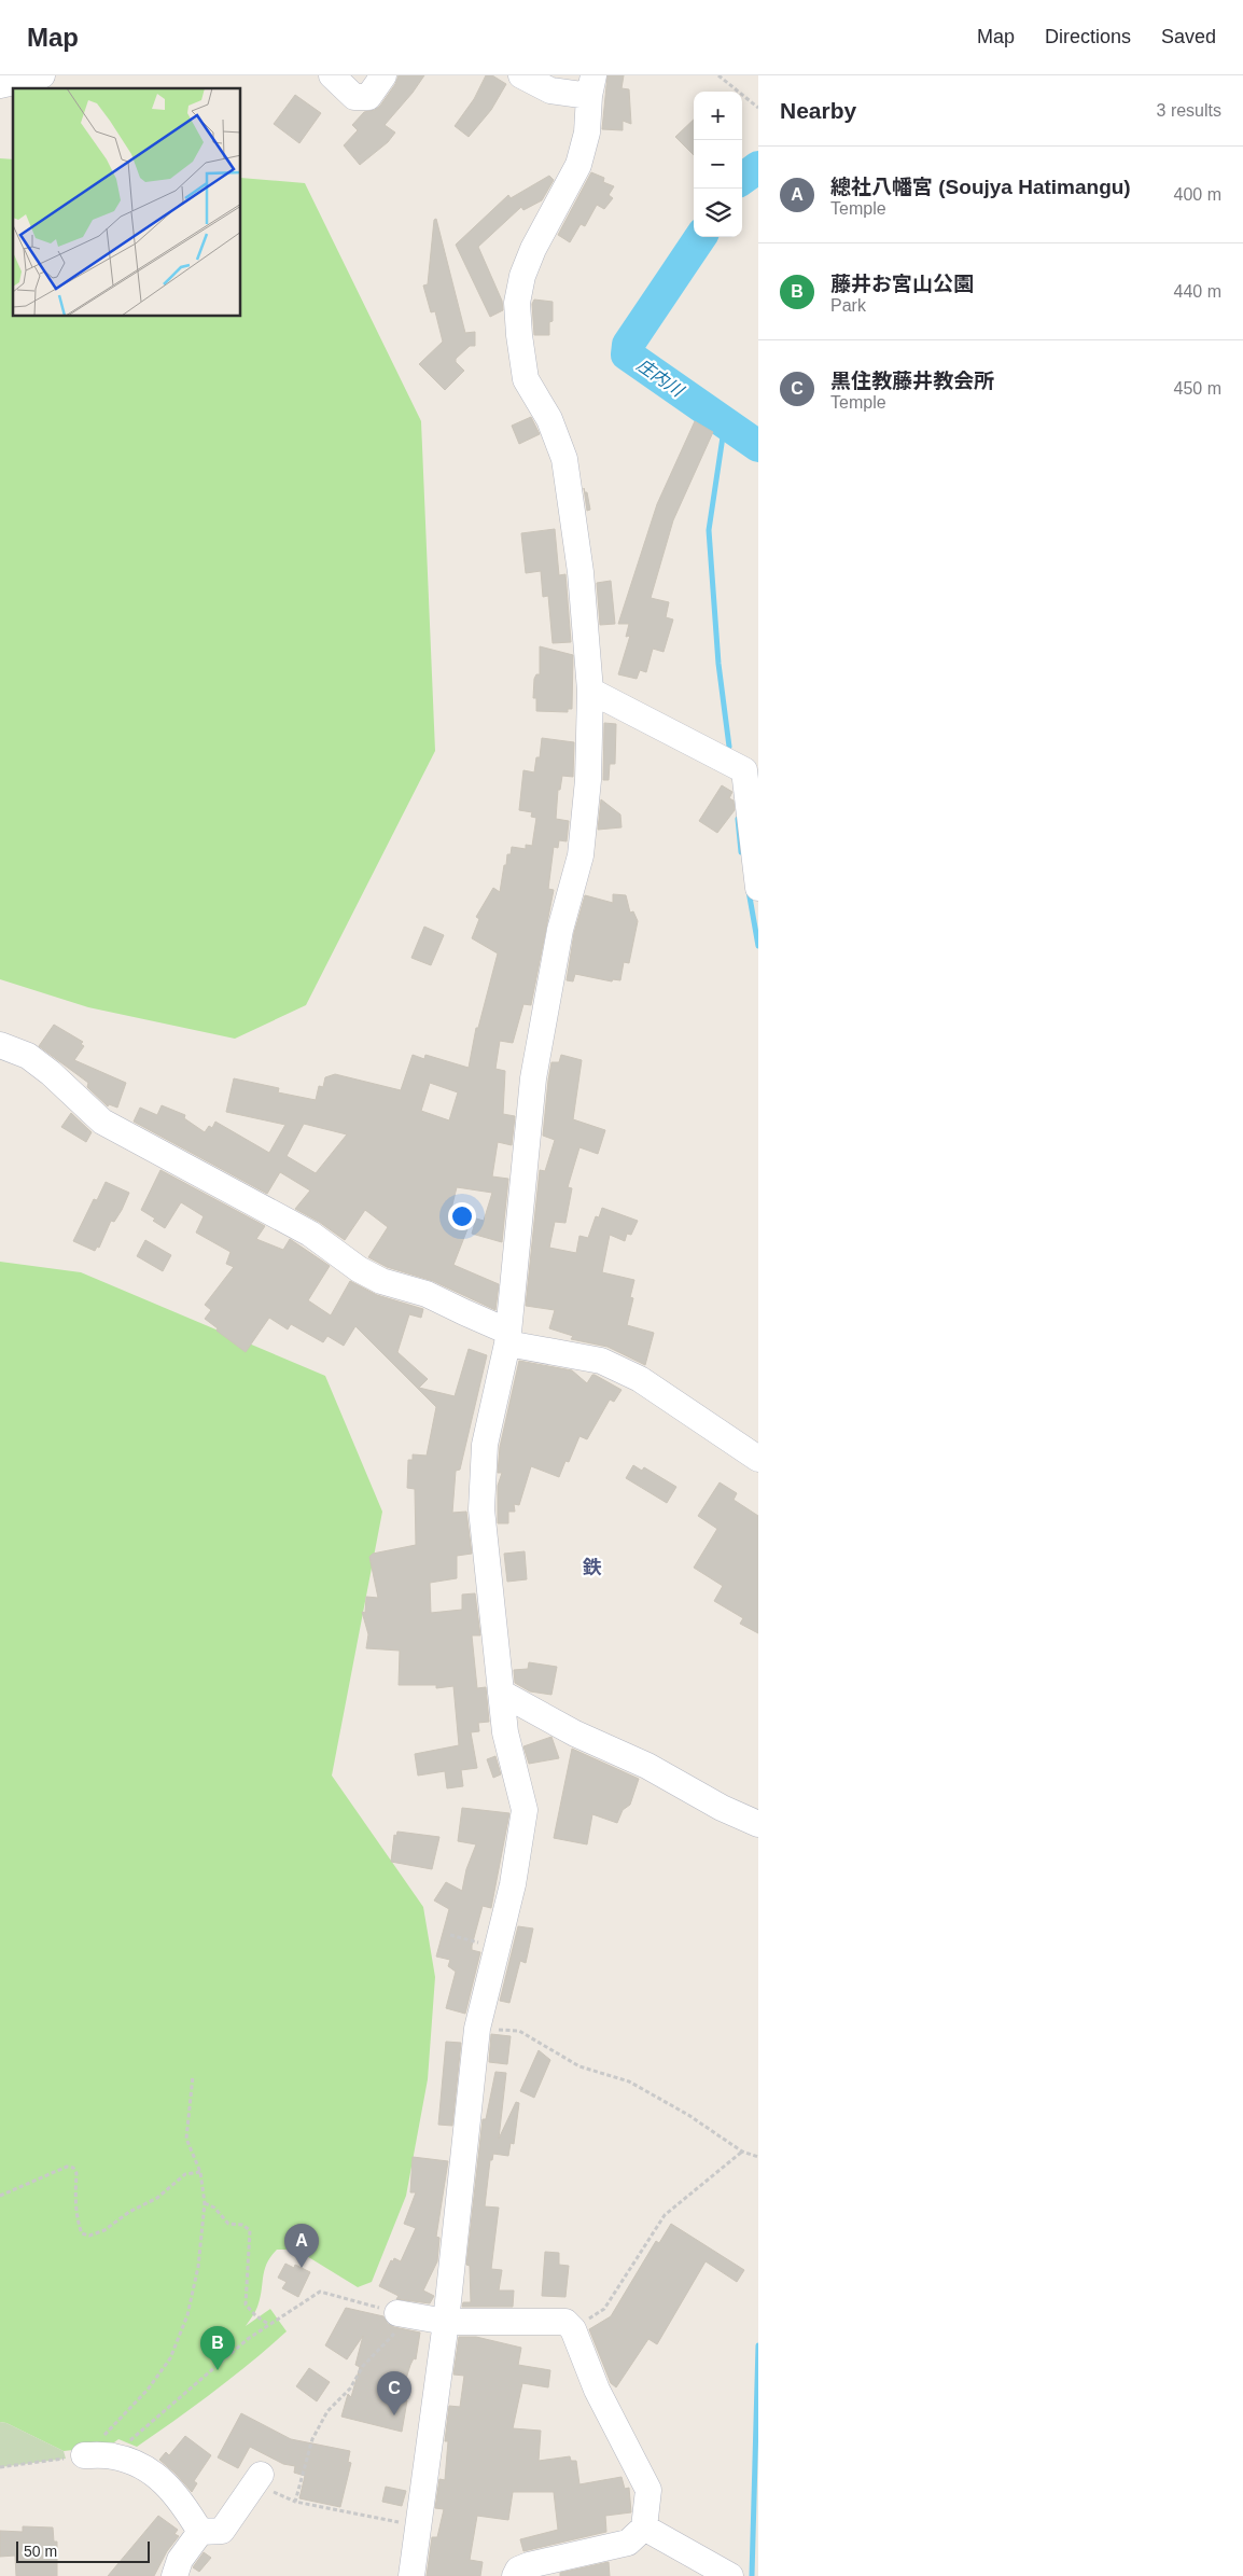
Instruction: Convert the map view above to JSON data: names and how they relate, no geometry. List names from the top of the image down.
{
  "districts": ["鉄"],
  "water": ["庄内川"],
  "scale_bar": "50 m",
  "page": {
    "header": "Map",
    "nav": ["Map", "Directions", "Saved"],
    "heading": ["Nearby", "3 results"],
    "map_buttons": ["+", "−"],
    "list": [
      {
        "mark": "A",
        "name": "總社八幡宮 (Soujya Hatimangu)",
        "note": "Temple",
        "value": "400 m"
      },
      {
        "mark": "B",
        "name": "藤井お宮山公園",
        "note": "Park",
        "value": "440 m"
      },
      {
        "mark": "C",
        "name": "黒住教藤井教会所",
        "note": "Temple",
        "value": "450 m"
      }
    ],
    "pins": ["A", "B", "C"],
    "scale": "50 m"
  }
}
